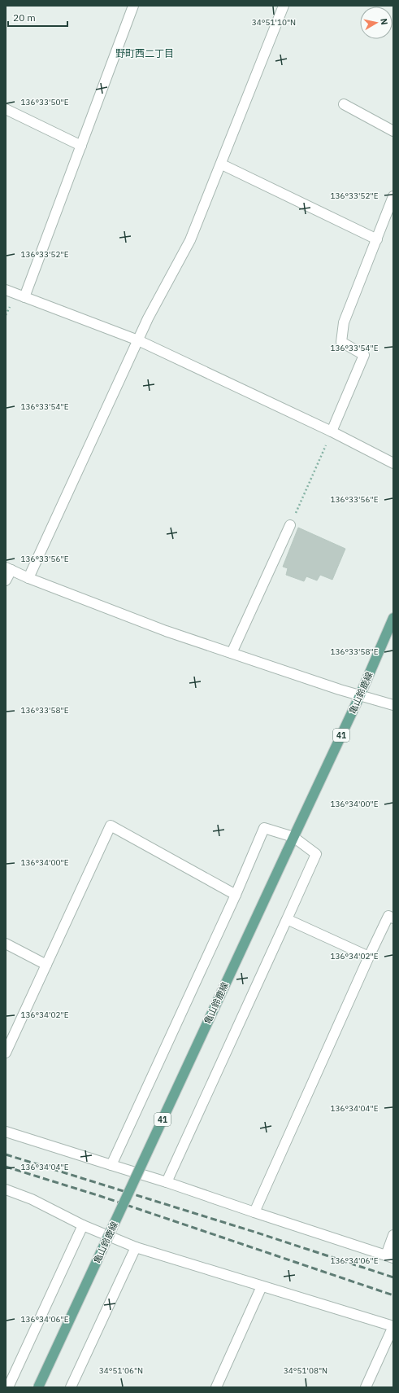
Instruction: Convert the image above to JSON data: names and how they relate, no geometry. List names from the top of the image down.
{
  "streets": {
    "main road": ["亀山鈴鹿線", "41"]
  },
  "districts": ["野町西二丁目"],
  "scale_bar": "20 m",
  "north": "right",
  "coordinates": [
    "34°51'10\"N",
    "136°33'50\"E",
    "136°33'52\"E",
    "136°33'54\"E",
    "136°33'56\"E",
    "136°33'58\"E",
    "136°34'00\"E",
    "136°34'02\"E",
    "136°34'04\"E",
    "136°34'06\"E",
    "34°51'06\"N",
    "34°51'08\"N"
  ]
}
